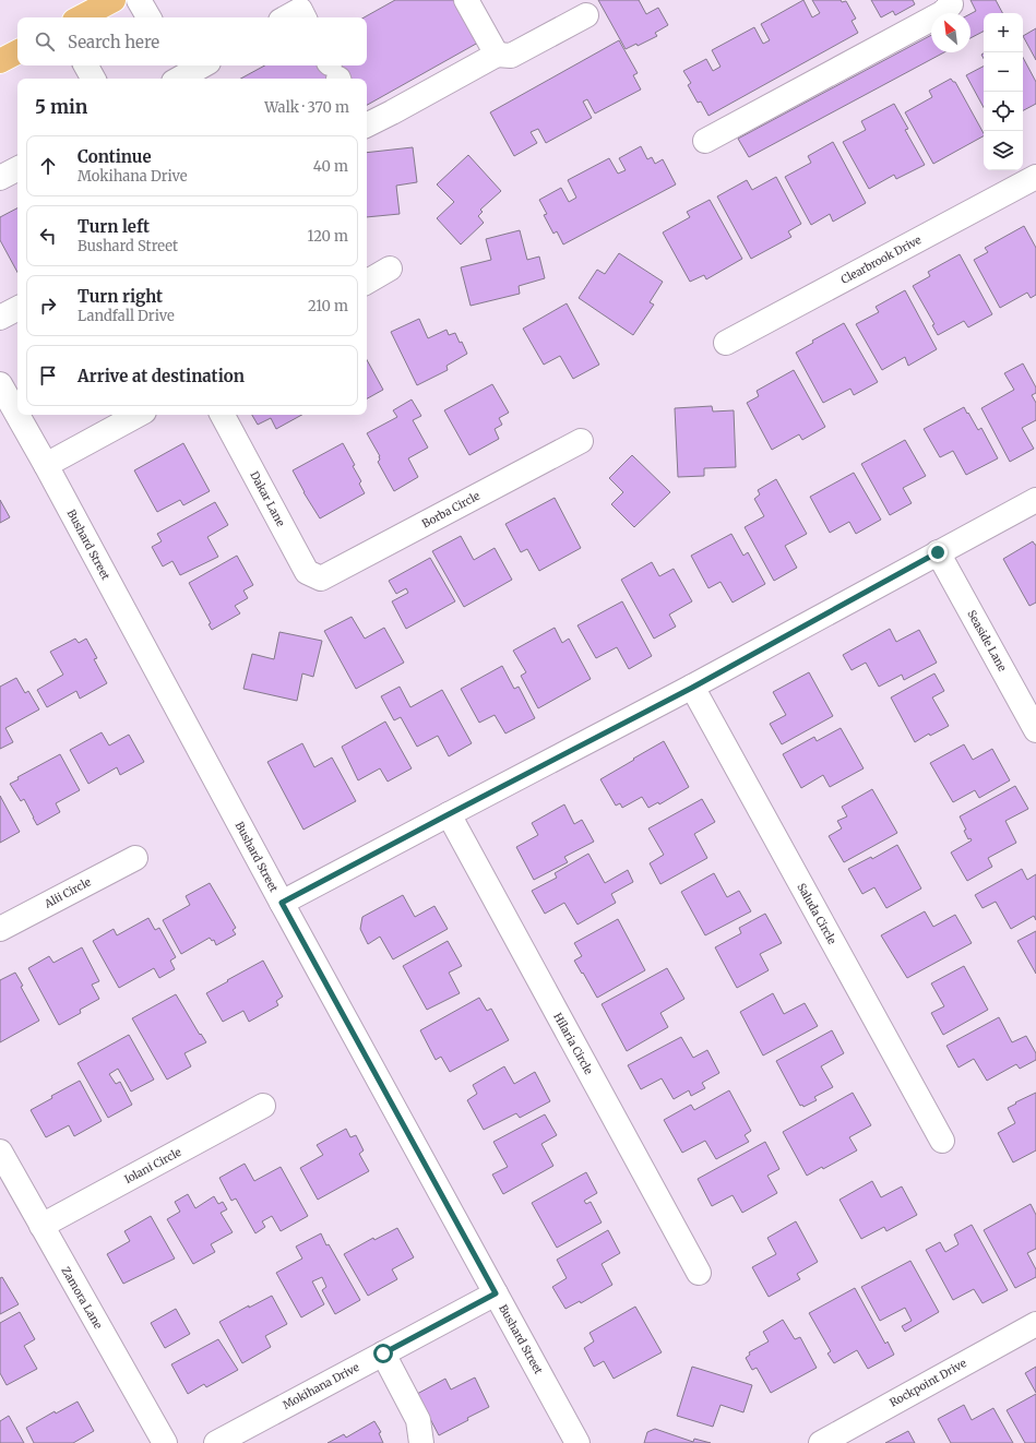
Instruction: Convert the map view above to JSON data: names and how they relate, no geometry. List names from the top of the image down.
{
  "streets": {
    "street": [
      "Clearbrook Drive",
      "Dakar Lane",
      "Borba Circle",
      "Bushard Street",
      "Seaside Lane",
      "Alii Circle",
      "Saluda Circle",
      "Hilaria Circle",
      "Iolani Circle",
      "Zamora Lane",
      "Rockpoint Drive",
      "Mokihana Drive"
    ]
  },
  "crossings": [
    ["Dakar Lane", "Borba Circle"],
    ["Bushard Street", "Mokihana Drive"],
    ["Iolani Circle", "Zamora Lane"]
  ],
  "north": "top left",
  "page": {
    "map_buttons": ["+", "−"],
    "search": "Search here",
    "heading": ["5 min", "Walk · 370 m"],
    "list": [
      ["Continue", "Mokihana Drive", "40 m"],
      ["Turn left", "Bushard Street", "120 m"],
      ["Turn right", "Landfall Drive", "210 m"],
      "Arrive at destination"
    ]
  }
}
